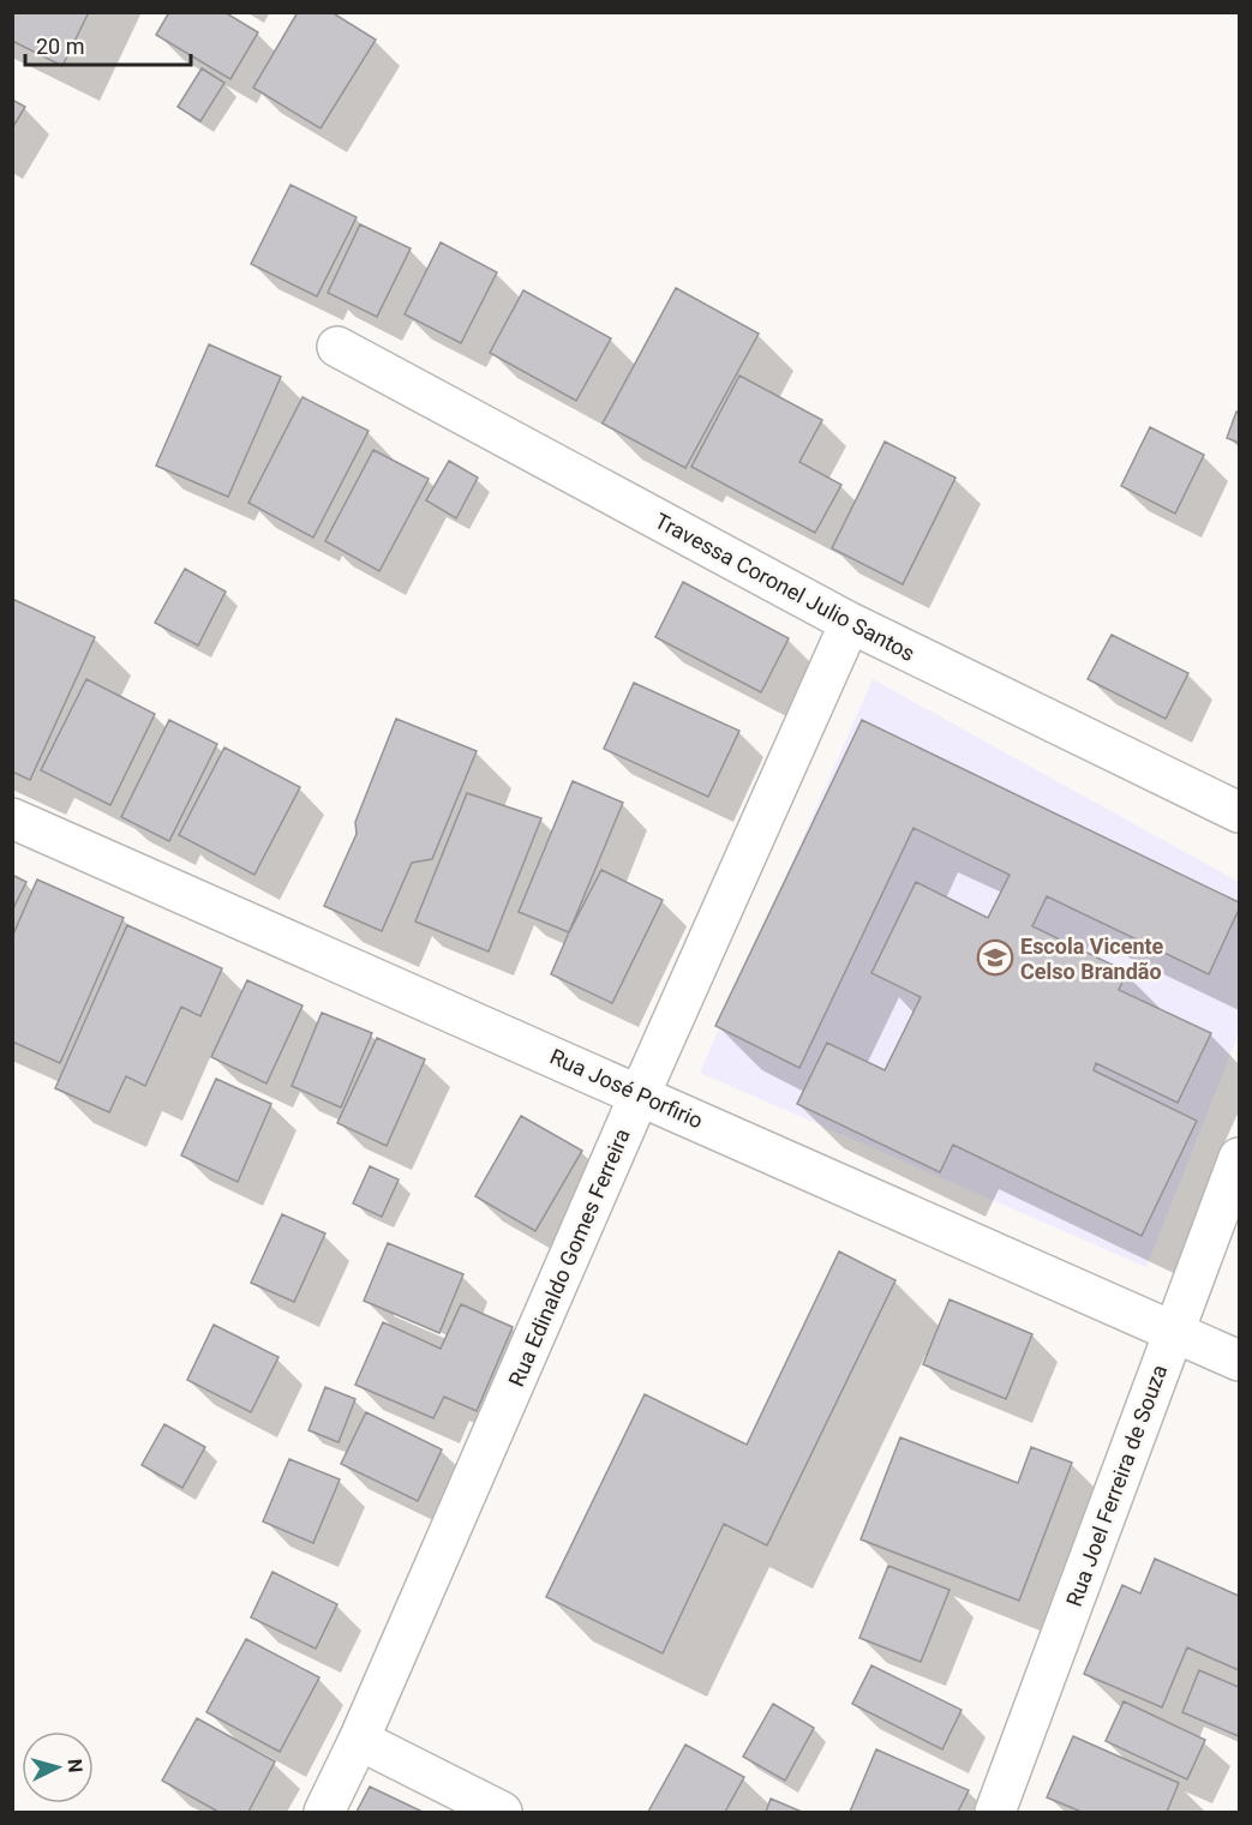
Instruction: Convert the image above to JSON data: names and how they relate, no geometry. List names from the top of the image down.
{
  "streets": {
    "street": [
      "Travessa Coronel Julio Santos",
      "Rua José Porfirio",
      "Rua Edinaldo Gomes Ferreira",
      "Rua Joel Ferreira de Souza"
    ]
  },
  "crossings": [
    ["Travessa Coronel Julio Santos", "Rua Edinaldo Gomes Ferreira"],
    ["Rua José Porfirio", "Rua Edinaldo Gomes Ferreira"],
    ["Rua José Porfirio", "Rua Joel Ferreira de Souza"]
  ],
  "places": {
    "school or university": ["Escola Vicente Celso Brandão"]
  },
  "scale_bar": "20 m",
  "north": "right"
}
